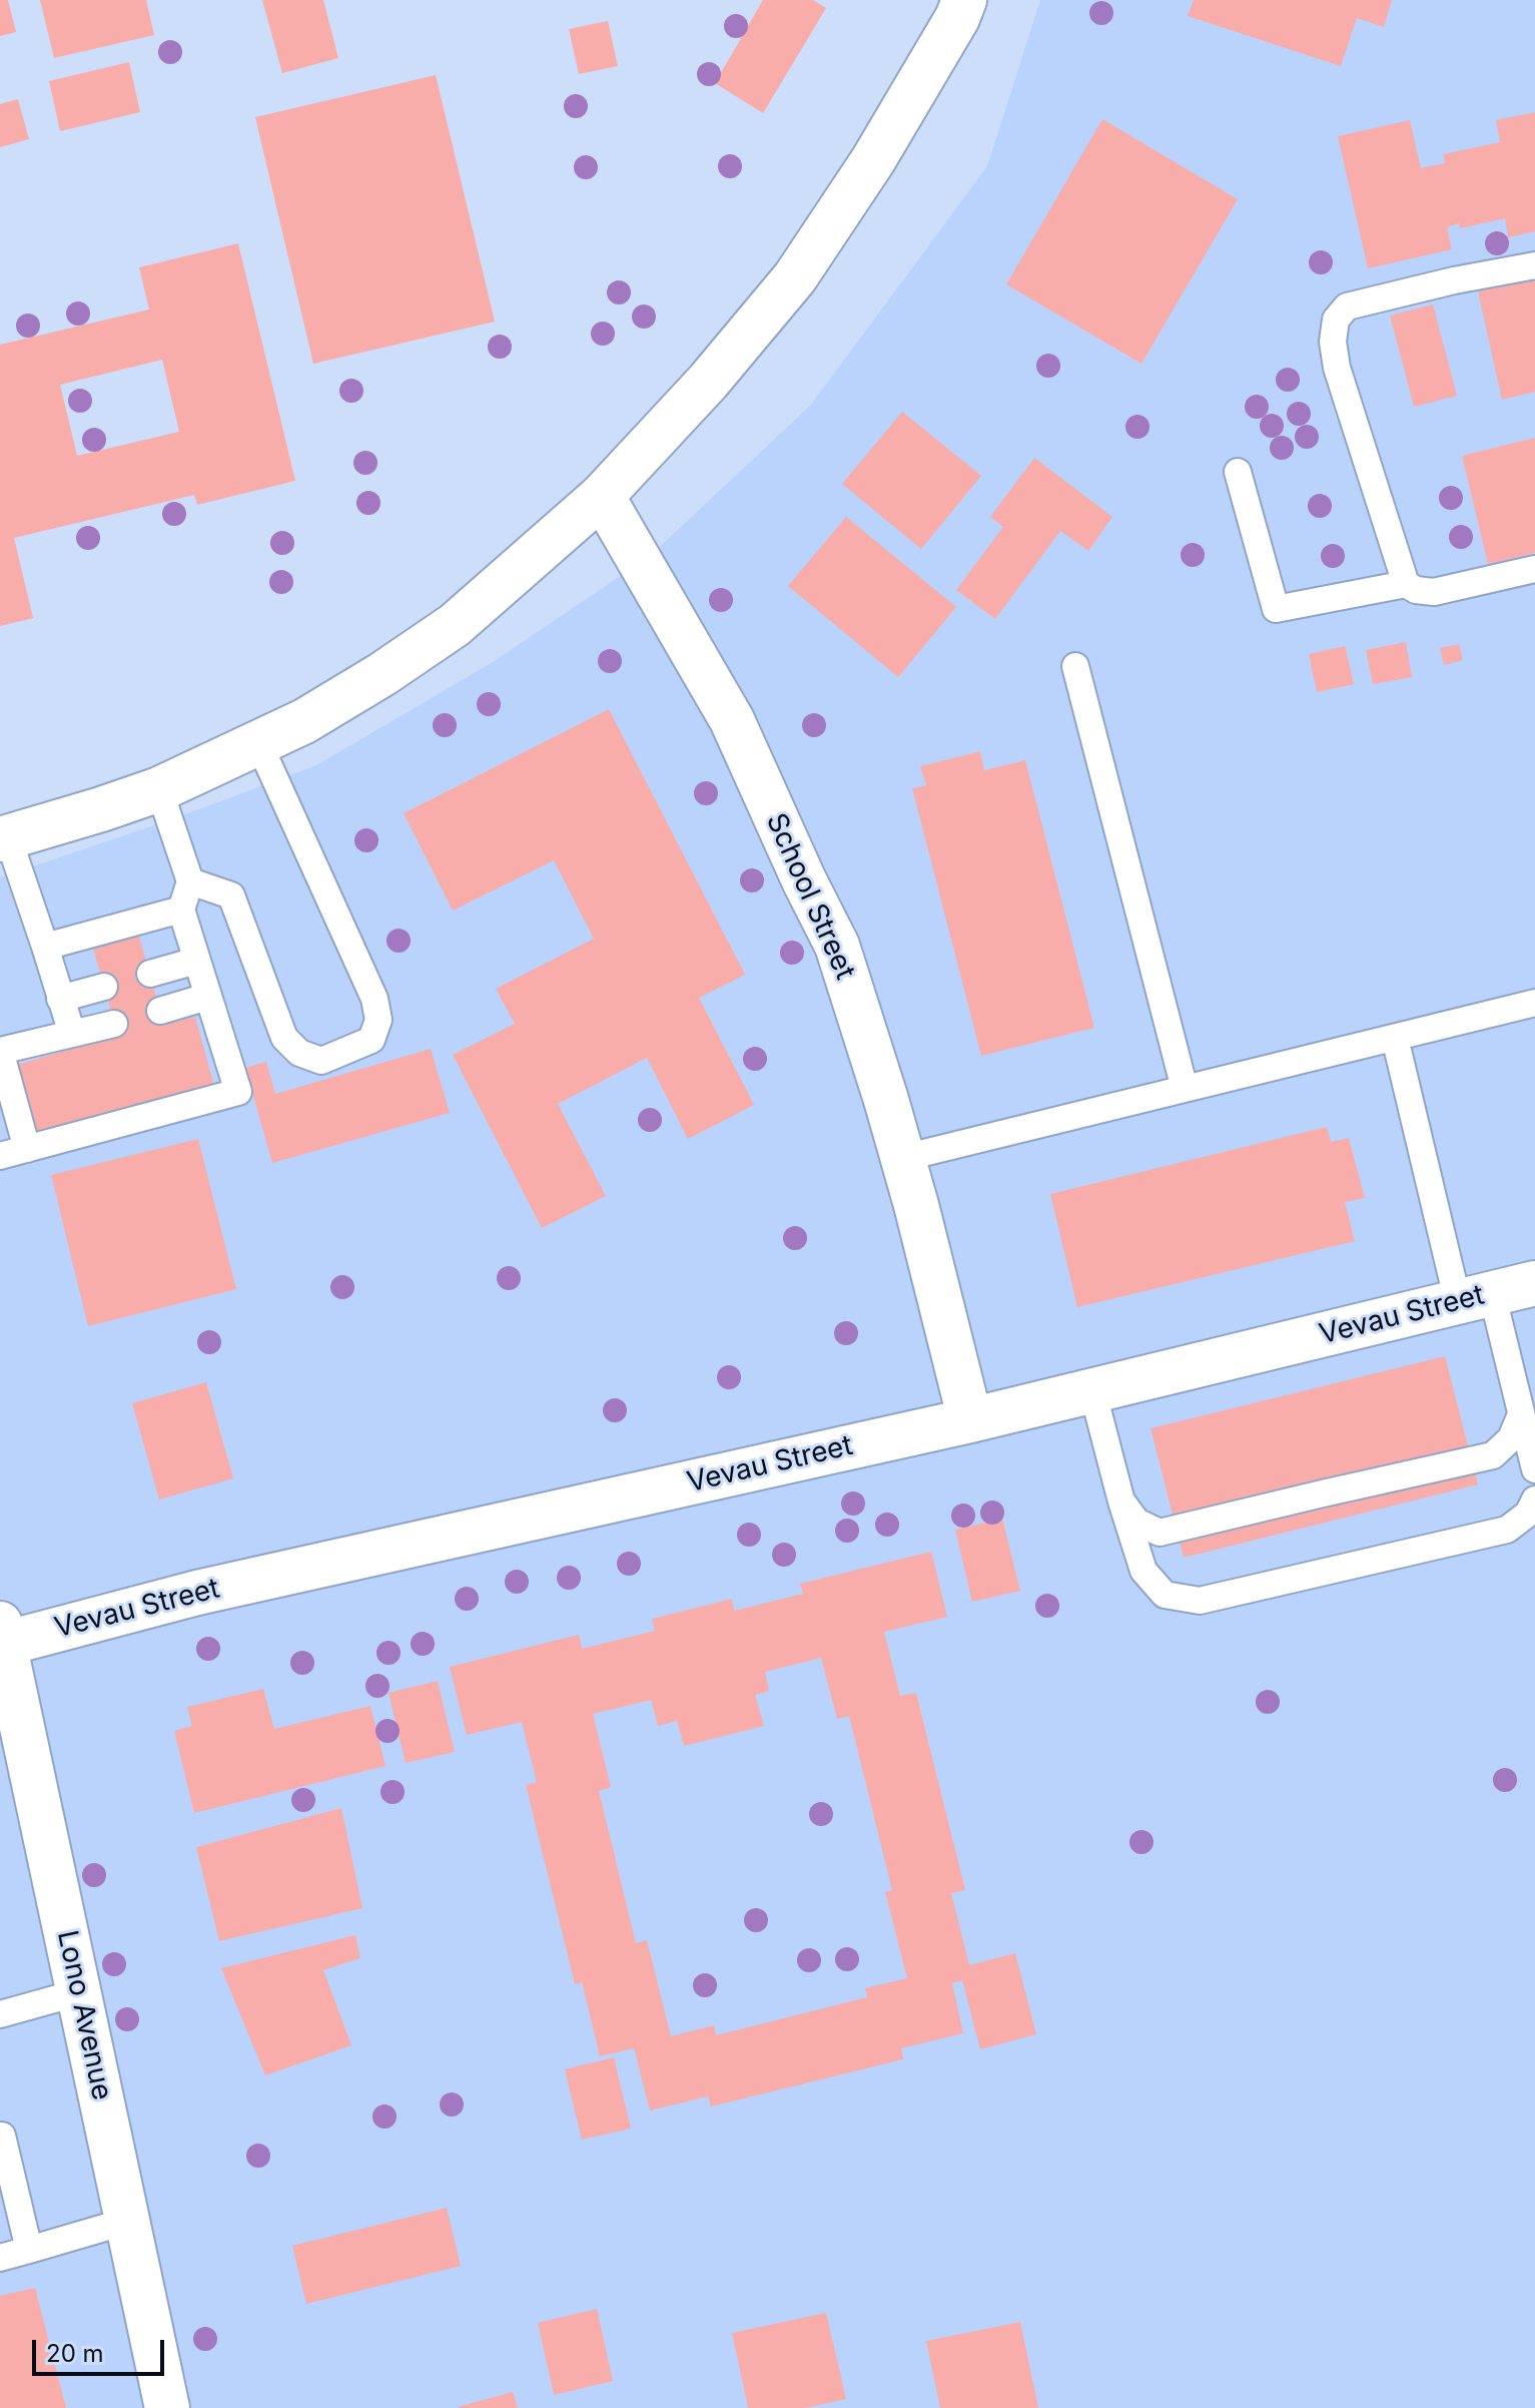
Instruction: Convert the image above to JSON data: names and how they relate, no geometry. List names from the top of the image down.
{
  "streets": {
    "street": ["School Street", "Vevau Street", "Lono Avenue"]
  },
  "crossings": [
    ["School Street", "Vevau Street"],
    ["Vevau Street", "Lono Avenue"]
  ],
  "scale_bar": "20 m"
}
